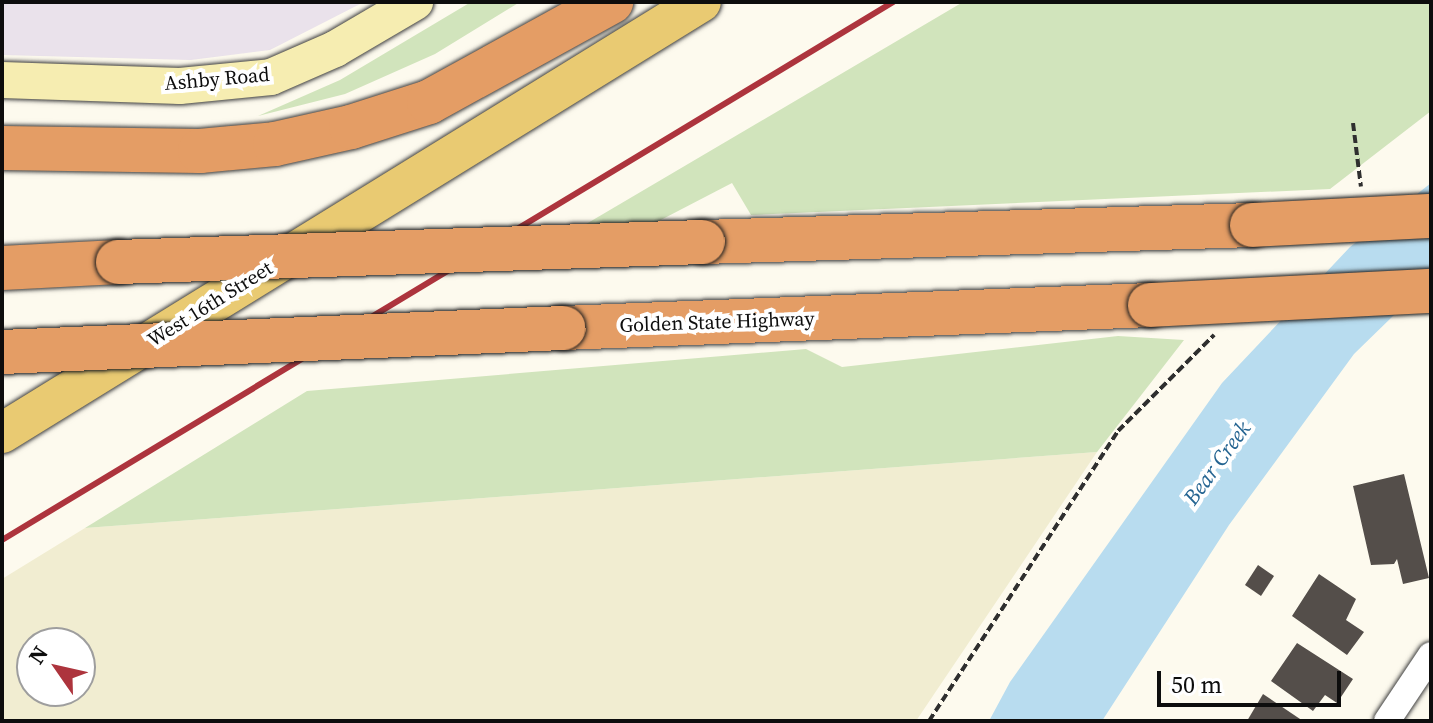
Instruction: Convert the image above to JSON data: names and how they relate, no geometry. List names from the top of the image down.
{
  "streets": {
    "highway": ["Golden State Highway"],
    "main road": ["Ashby Road", "West 16th Street"]
  },
  "water": ["Bear Creek"],
  "scale_bar": "50 m",
  "north": "top left"
}
